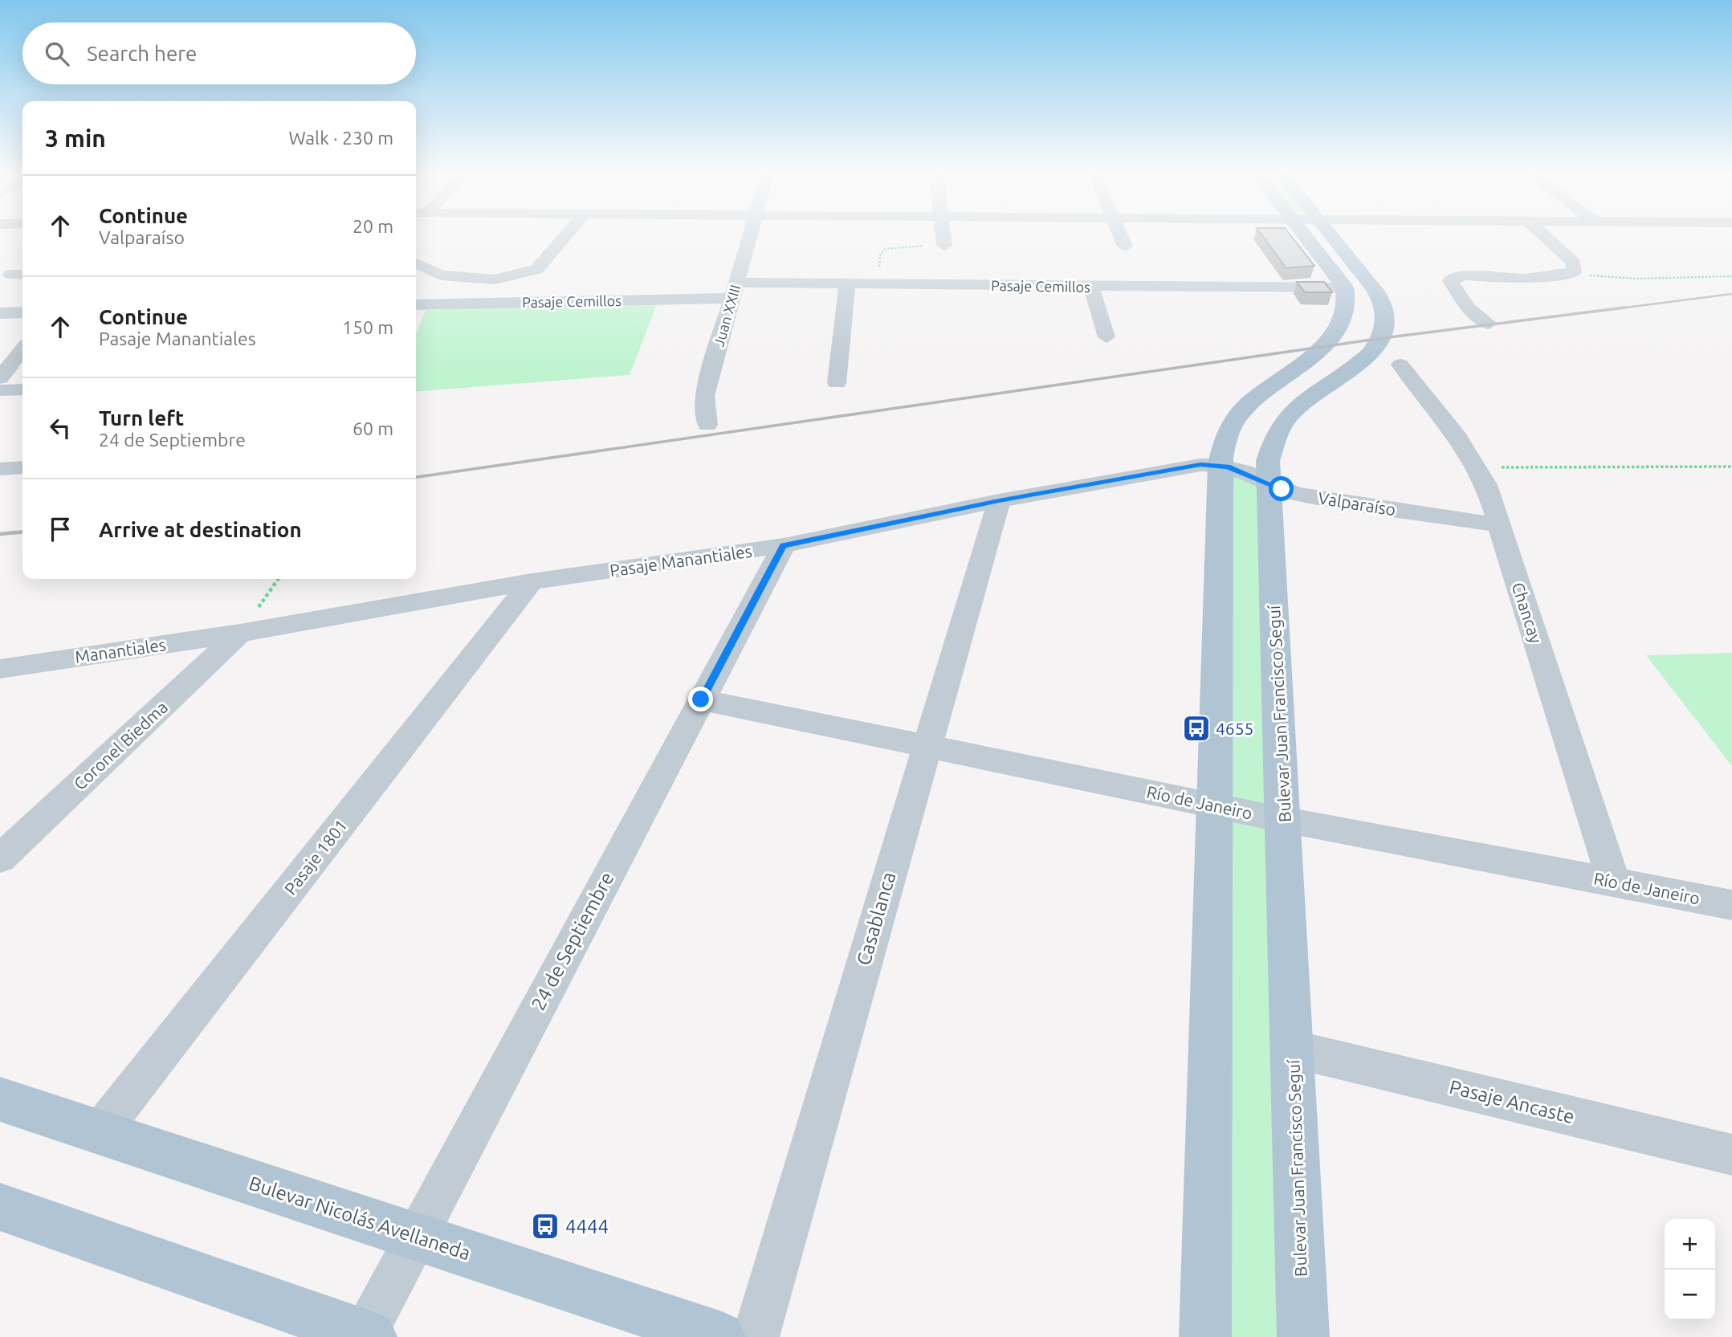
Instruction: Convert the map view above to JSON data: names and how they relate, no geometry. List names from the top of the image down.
{
  "streets": {
    "main road": ["Bulevar Juan Francisco Seguí", "Bulevar Nicolás Avellaneda"],
    "street": [
      "Pasaje Cemillos",
      "Juan XXIII",
      "Valparaíso",
      "Pasaje Manantiales",
      "Chancay",
      "Manantiales",
      "Coronel Biedma",
      "Río de Janeiro",
      "Pasaje 1801",
      "Casablanca",
      "24 de Septiembre",
      "Pasaje Ancaste"
    ]
  },
  "crossings": [
    ["Pasaje Cemillos", "Juan XXIII"],
    ["Valparaíso", "Pasaje Manantiales"],
    ["Valparaíso", "Chancay"],
    ["Valparaíso", "Bulevar Juan Francisco Seguí"],
    ["Pasaje Manantiales", "Manantiales"],
    ["Pasaje Manantiales", "Coronel Biedma"],
    ["Pasaje Manantiales", "Pasaje 1801"],
    ["Pasaje Manantiales", "Casablanca"],
    ["Pasaje Manantiales", "24 de Septiembre"],
    ["Chancay", "Río de Janeiro"],
    ["Manantiales", "Coronel Biedma"],
    ["Bulevar Juan Francisco Seguí", "Río de Janeiro"],
    ["Bulevar Juan Francisco Seguí", "Pasaje Ancaste"],
    ["Río de Janeiro", "Casablanca"],
    ["Río de Janeiro", "24 de Septiembre"],
    ["Pasaje 1801", "Bulevar Nicolás Avellaneda"],
    ["24 de Septiembre", "Bulevar Nicolás Avellaneda"]
  ],
  "places": {
    "bus stop": ["4655", "4444"]
  },
  "page": {
    "search": "Search here",
    "heading": ["3 min", "Walk · 230 m"],
    "list": [
      ["Continue", "Valparaíso", "20 m"],
      ["Continue", "Pasaje Manantiales", "150 m"],
      ["Turn left", "24 de Septiembre", "60 m"],
      "Arrive at destination"
    ],
    "map_buttons": ["+", "−"]
  }
}
